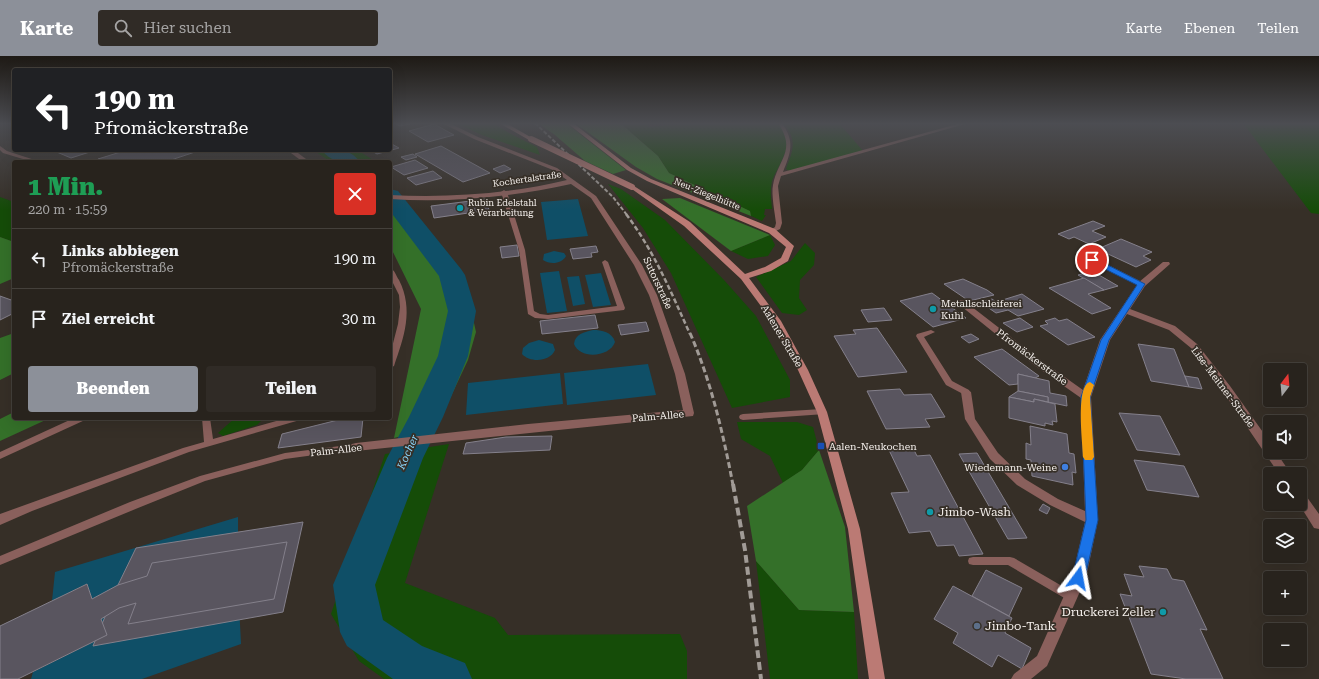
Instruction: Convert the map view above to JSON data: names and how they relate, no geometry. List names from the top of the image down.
{
  "streets": {
    "street": [
      "Kochertalstraße",
      "Neu-Ziegelhütte",
      "Sutorstraße",
      "Aalener Straße",
      "Pfromäckerstraße",
      "Lise-Meitner-Straße",
      "Palm-Allee"
    ]
  },
  "crossings": [
    ["Kochertalstraße", "Sutorstraße"],
    ["Neu-Ziegelhütte", "Aalener Straße"],
    ["Sutorstraße", "Palm-Allee"]
  ],
  "water": ["Kocher"],
  "places": {
    "other": [
      "Rubin Edelstahl & Verarbeitung",
      "Metallschleiferei Kuhl",
      "Wiedemann-Weine",
      "Jimbo-Wash",
      "Druckerei Zeller",
      "Jimbo-Tank"
    ],
    "transit": ["Aalen-Neukochen"]
  },
  "north": "top",
  "page": {
    "header": "Karte",
    "search": "Hier suchen",
    "nav": ["Karte", "Ebenen", "Teilen"],
    "turn": ["190 m", "Pfromäckerstraße"],
    "heading": ["1 Min.", "220 m · 15:59"],
    "list": [
      {
        "name": "Links abbiegen",
        "note": "Pfromäckerstraße",
        "value": "190 m"
      },
      {
        "name": "Ziel erreicht",
        "value": "30 m"
      }
    ],
    "buttons": ["Beenden", "Teilen"],
    "map_buttons": ["+", "−"]
  }
}
